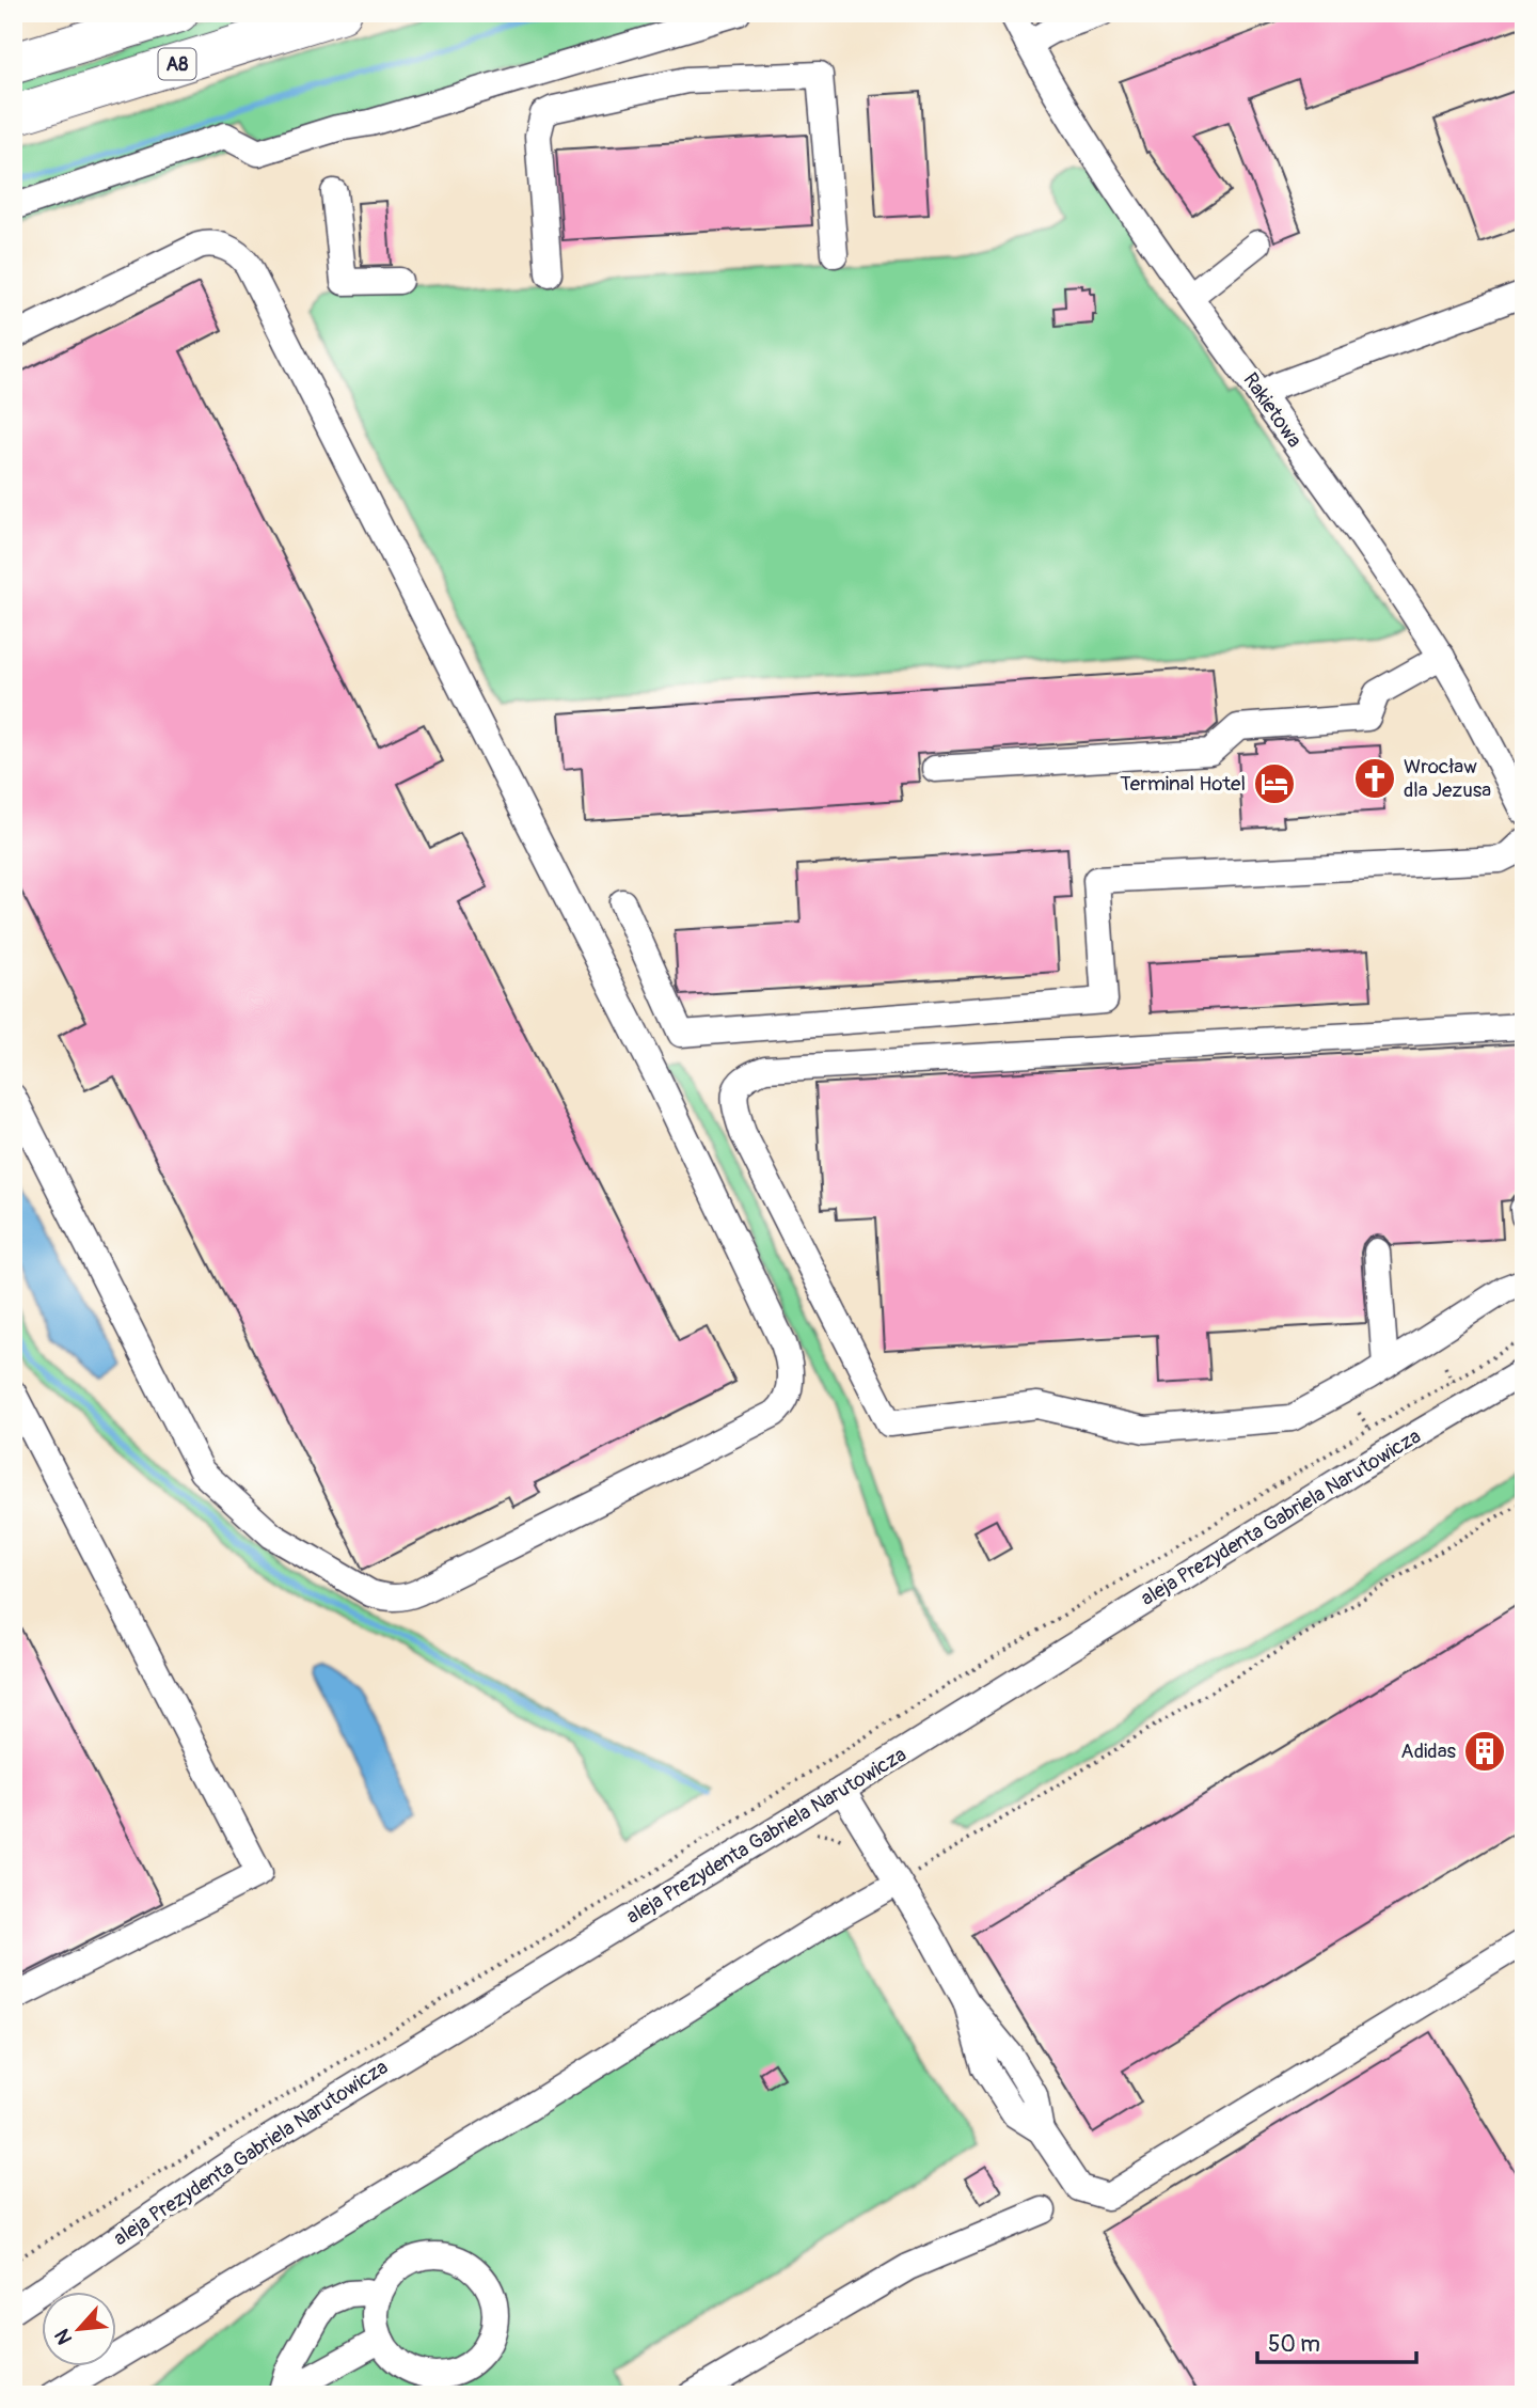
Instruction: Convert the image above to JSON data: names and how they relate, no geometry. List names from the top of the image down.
{
  "streets": {
    "highway": ["A8"],
    "street": ["Rakietowa", "aleja Prezydenta Gabriela Narutowicza"]
  },
  "places": {
    "church": ["Wrocław dla Jezusa"],
    "hotel": ["Terminal Hotel"],
    "building": ["Adidas"]
  },
  "scale_bar": "50 m",
  "north": "bottom left"
}
